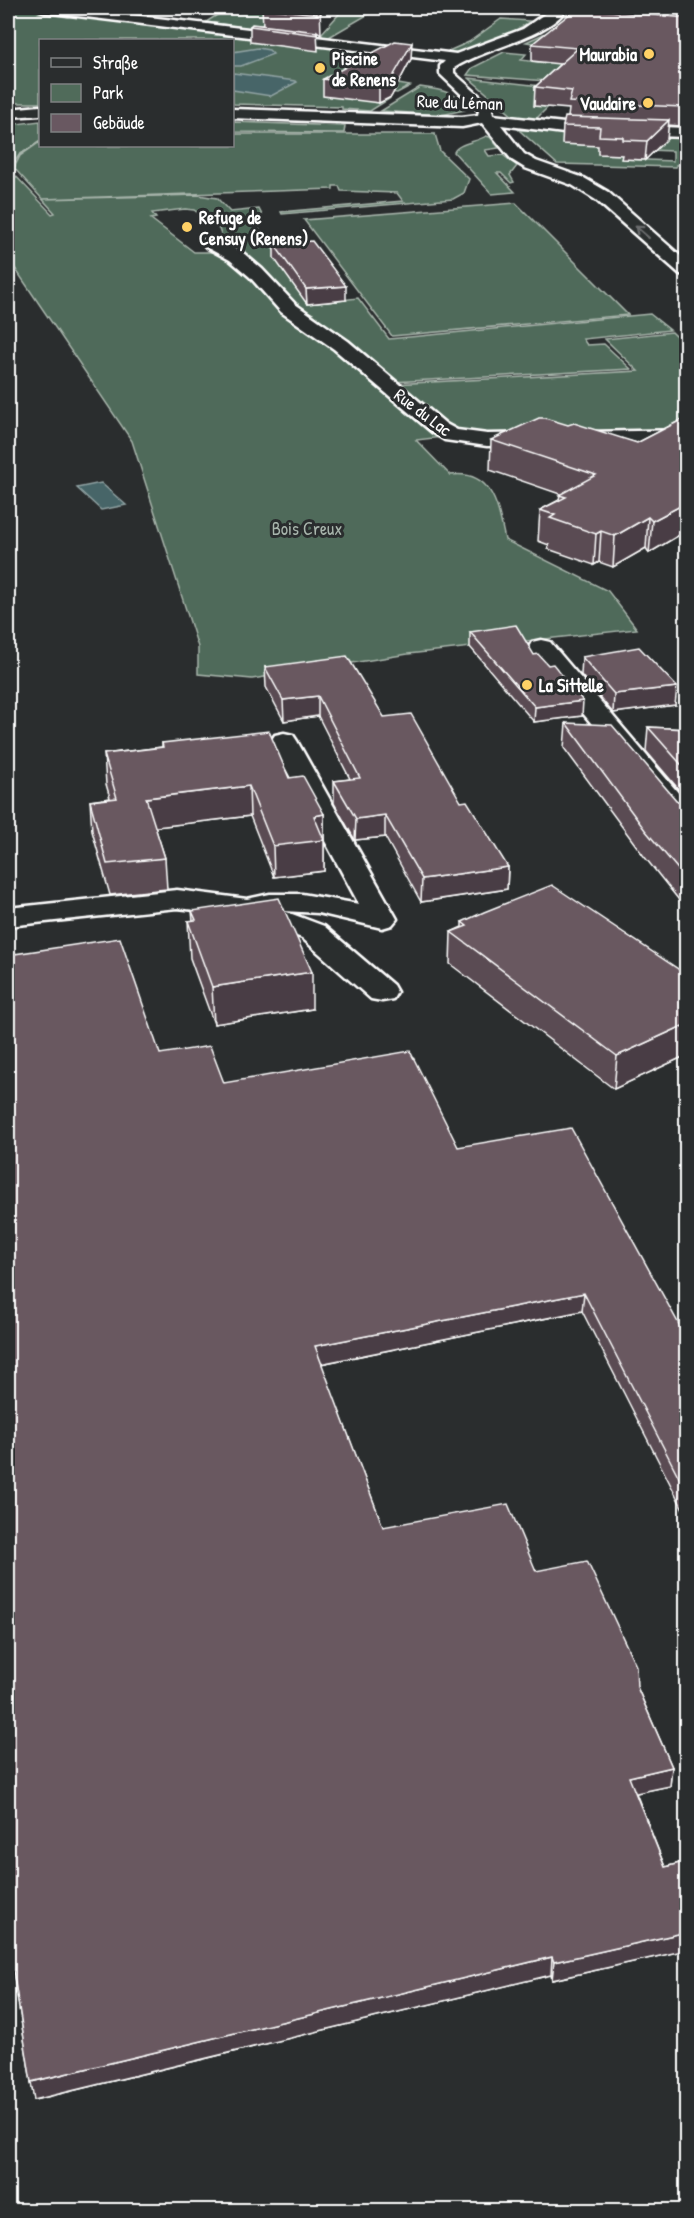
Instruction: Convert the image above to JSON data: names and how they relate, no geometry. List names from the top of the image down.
{
  "streets": {
    "street": ["Rue du Léman", "Rue du Lac"]
  },
  "parks": ["Bois Creux"],
  "places": [
    "Maurabia",
    "Piscine de Renens",
    "Vaudaire",
    "Refuge de Censuy (Renens)",
    "La Sittelle"
  ],
  "legend": ["Straße", "Park", "Gebäude"]
}
